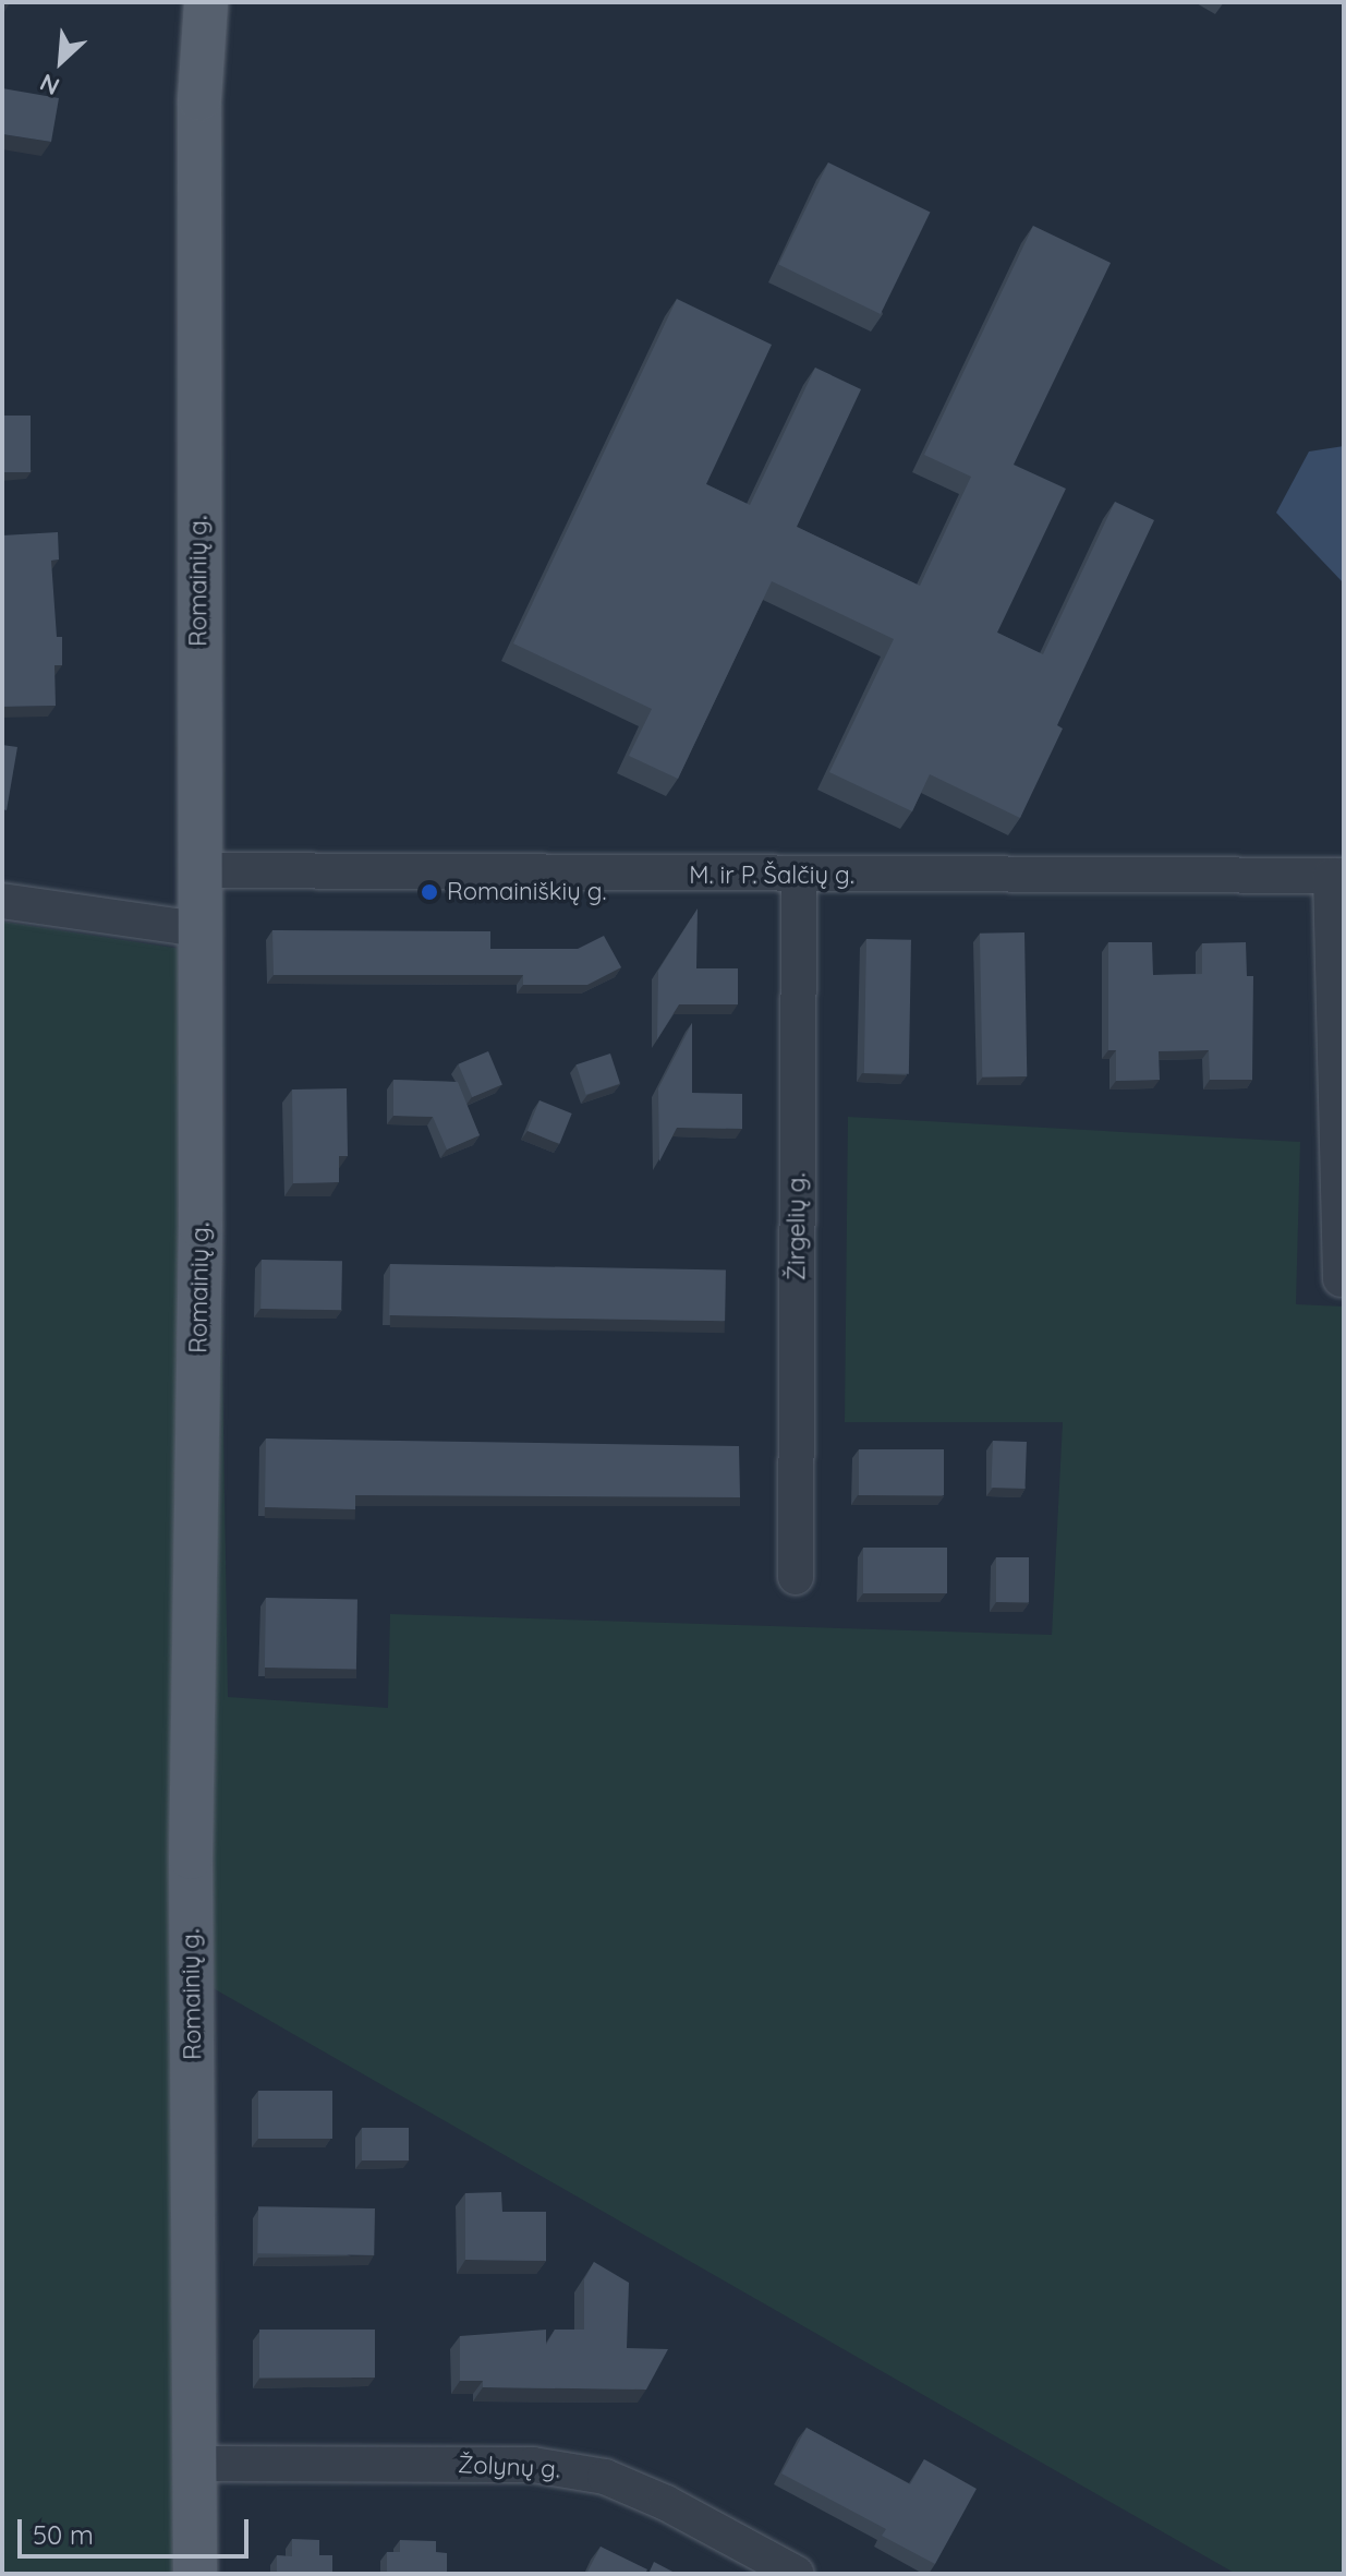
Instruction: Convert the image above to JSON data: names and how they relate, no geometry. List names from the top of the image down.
{
  "streets": {
    "main road": ["Romainių g."],
    "street": ["M. ir P. Šalčių g.", "Žirgelių g.", "Žolynų g."]
  },
  "crossings": [
    ["Romainių g.", "M. ir P. Šalčių g."],
    ["Romainių g.", "Žolynų g."],
    ["M. ir P. Šalčių g.", "Žirgelių g."]
  ],
  "places": ["Romainiškių g."],
  "scale_bar": "50 m",
  "north": "bottom left"
}
